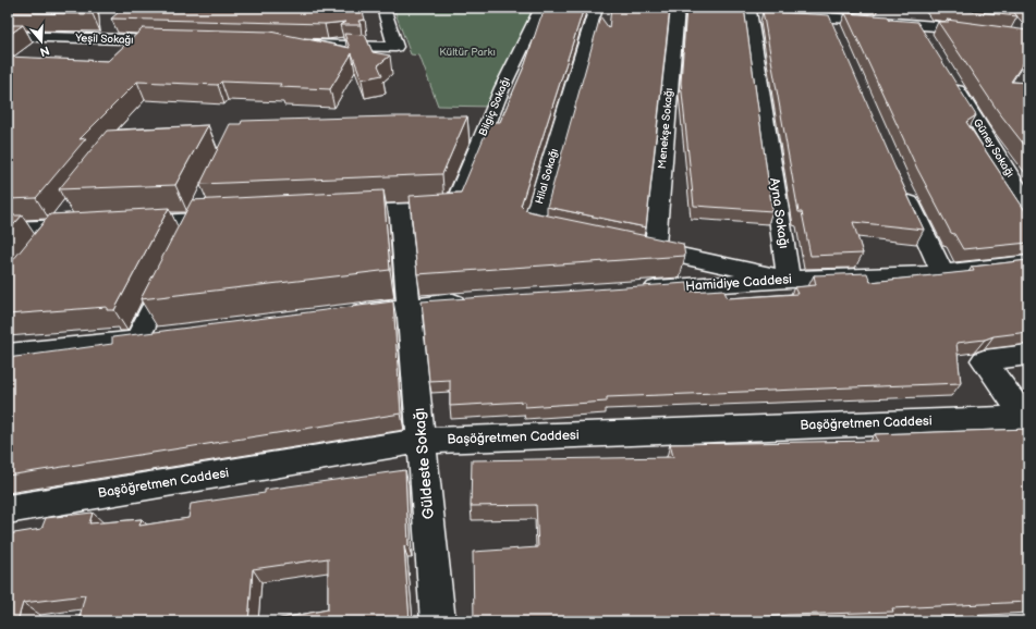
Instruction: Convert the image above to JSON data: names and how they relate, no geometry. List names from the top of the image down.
{
  "streets": {
    "street": [
      "Yeşil Sokağı",
      "Bilgiç Sokağı",
      "Menekşe Sokağı",
      "Güney Sokağı",
      "Hilal Sokağı",
      "Ayna Sokağı",
      "Hamidiye Caddesi",
      "Başöğretmen Caddesi",
      "Güldeste Sokağı"
    ]
  },
  "crossings": [
    ["Bilgiç Sokağı", "Güldeste Sokağı"],
    ["Menekşe Sokağı", "Ayna Sokağı"],
    ["Menekşe Sokağı", "Hamidiye Caddesi"],
    ["Ayna Sokağı", "Hamidiye Caddesi"],
    ["Başöğretmen Caddesi", "Güldeste Sokağı"]
  ],
  "parks": ["Kültür Parkı"],
  "north": "bottom"
}
